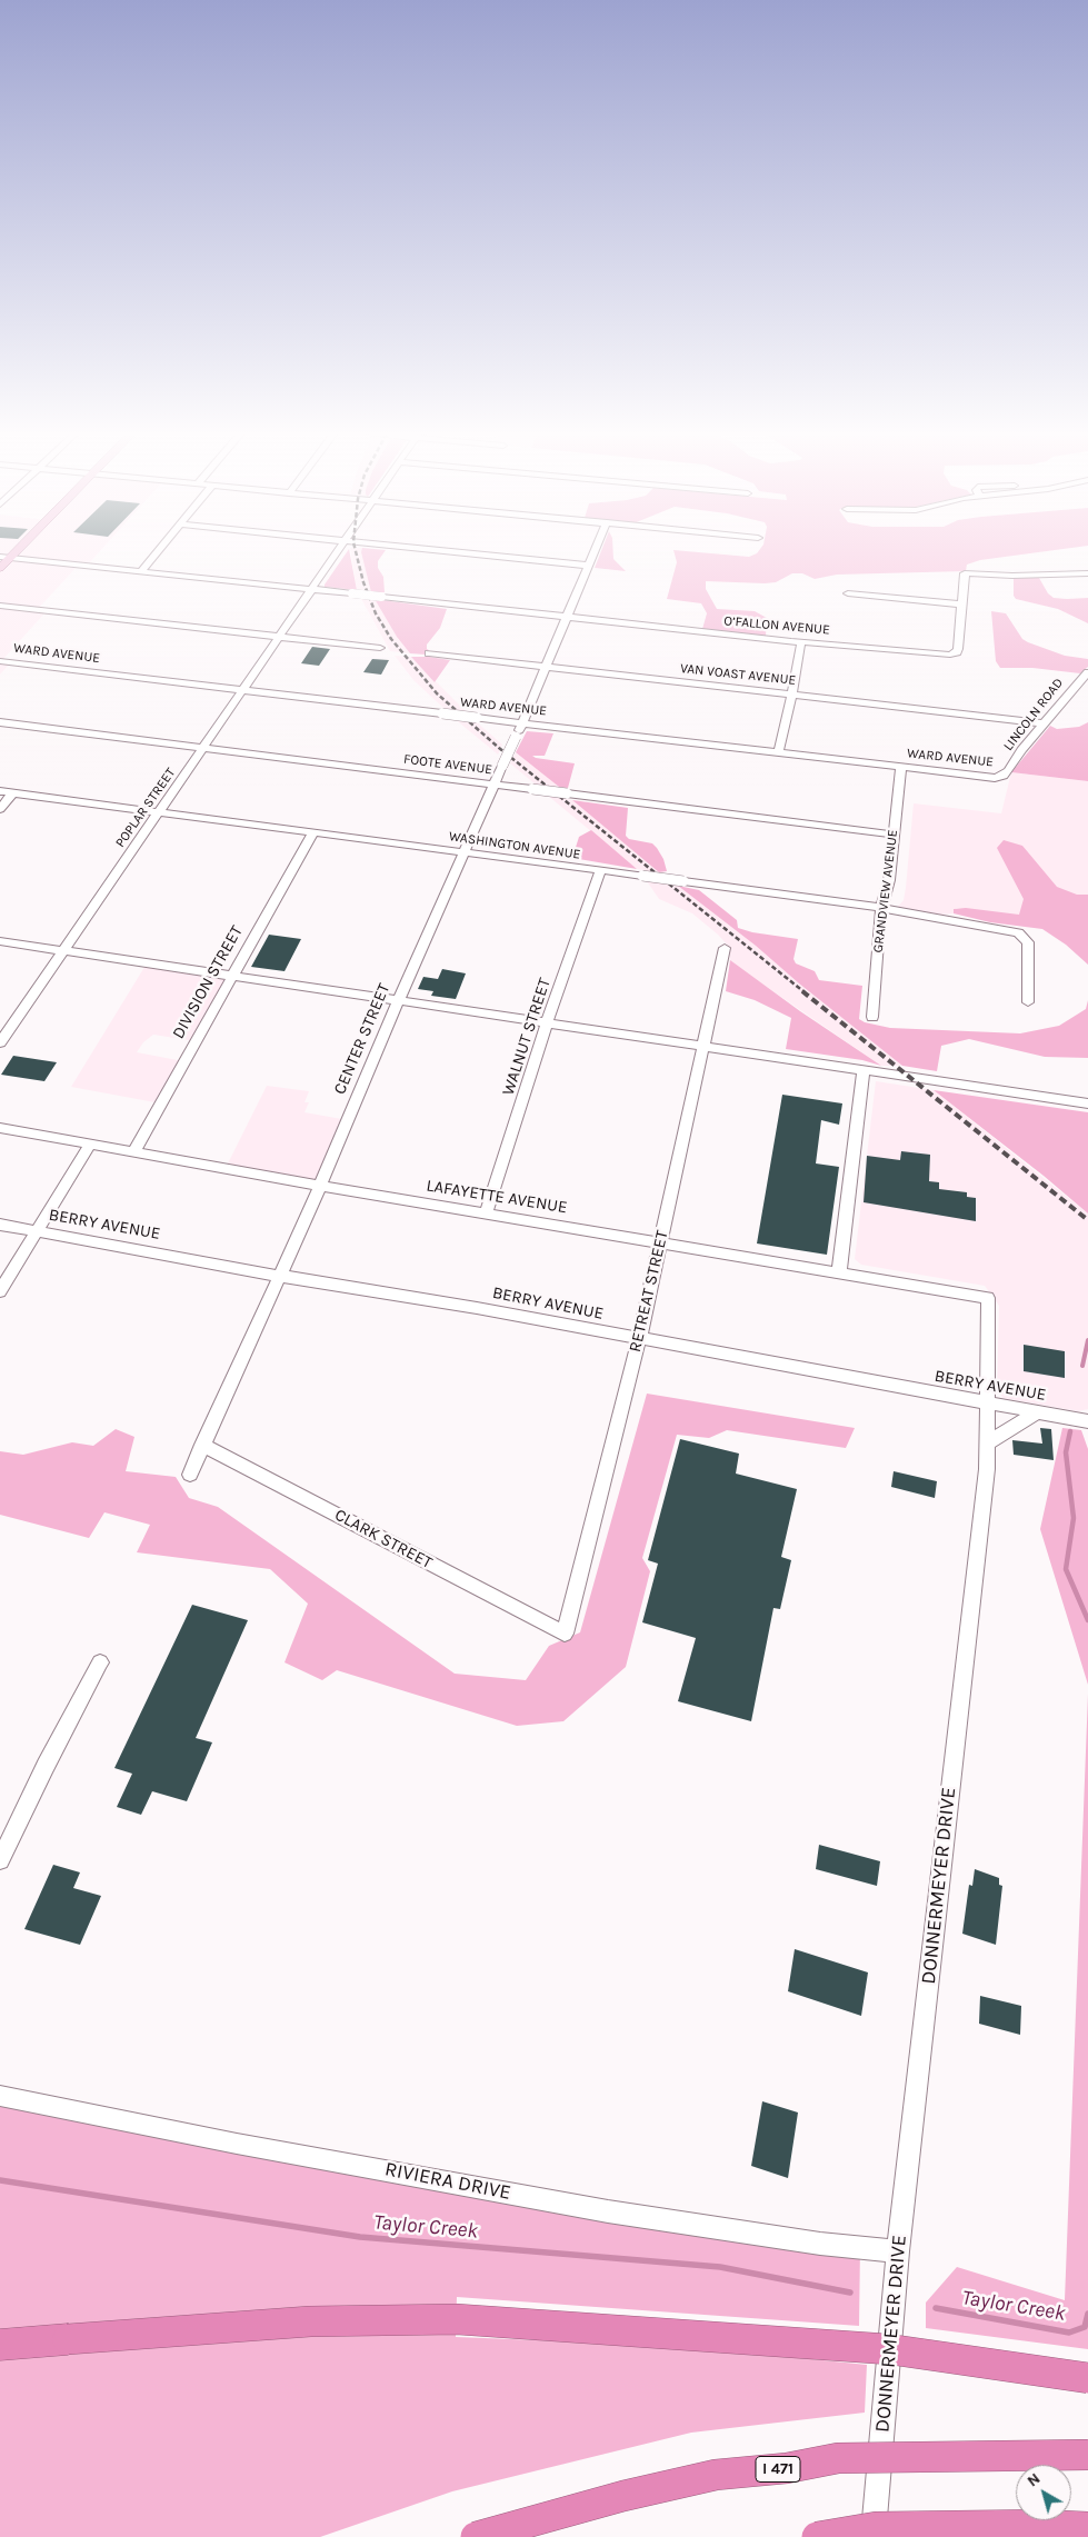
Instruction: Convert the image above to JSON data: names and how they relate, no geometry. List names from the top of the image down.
{
  "streets": {
    "highway": ["I 471"],
    "street": [
      "O’FALLON AVENUE",
      "WARD AVENUE",
      "VAN VOAST AVENUE",
      "LINCOLN ROAD",
      "FOOTE AVENUE",
      "POPLAR STREET",
      "WASHINGTON AVENUE",
      "GRANDVIEW AVENUE",
      "DIVISION STREET",
      "WALNUT STREET",
      "CENTER STREET",
      "LAFAYETTE AVENUE",
      "BERRY AVENUE",
      "RETREAT STREET",
      "CLARK STREET",
      "DONNERMEYER DRIVE",
      "RIVIERA DRIVE"
    ]
  },
  "crossings": [
    ["O’FALLON AVENUE", "POPLAR STREET"],
    ["O’FALLON AVENUE", "CENTER STREET"],
    ["WARD AVENUE", "LINCOLN ROAD"],
    ["WARD AVENUE", "POPLAR STREET"],
    ["WARD AVENUE", "GRANDVIEW AVENUE"],
    ["WARD AVENUE", "CENTER STREET"],
    ["VAN VOAST AVENUE", "LINCOLN ROAD"],
    ["VAN VOAST AVENUE", "CENTER STREET"],
    ["FOOTE AVENUE", "POPLAR STREET"],
    ["FOOTE AVENUE", "GRANDVIEW AVENUE"],
    ["FOOTE AVENUE", "CENTER STREET"],
    ["POPLAR STREET", "WASHINGTON AVENUE"],
    ["WASHINGTON AVENUE", "GRANDVIEW AVENUE"],
    ["WASHINGTON AVENUE", "DIVISION STREET"],
    ["WASHINGTON AVENUE", "WALNUT STREET"],
    ["WASHINGTON AVENUE", "CENTER STREET"],
    ["DIVISION STREET", "LAFAYETTE AVENUE"],
    ["WALNUT STREET", "LAFAYETTE AVENUE"],
    ["CENTER STREET", "LAFAYETTE AVENUE"],
    ["CENTER STREET", "BERRY AVENUE"],
    ["CENTER STREET", "CLARK STREET"],
    ["LAFAYETTE AVENUE", "RETREAT STREET"],
    ["LAFAYETTE AVENUE", "DONNERMEYER DRIVE"],
    ["BERRY AVENUE", "RETREAT STREET"],
    ["BERRY AVENUE", "DONNERMEYER DRIVE"],
    ["RETREAT STREET", "CLARK STREET"],
    ["DONNERMEYER DRIVE", "RIVIERA DRIVE"]
  ],
  "water": ["Taylor Creek"],
  "north": "top left"
}
